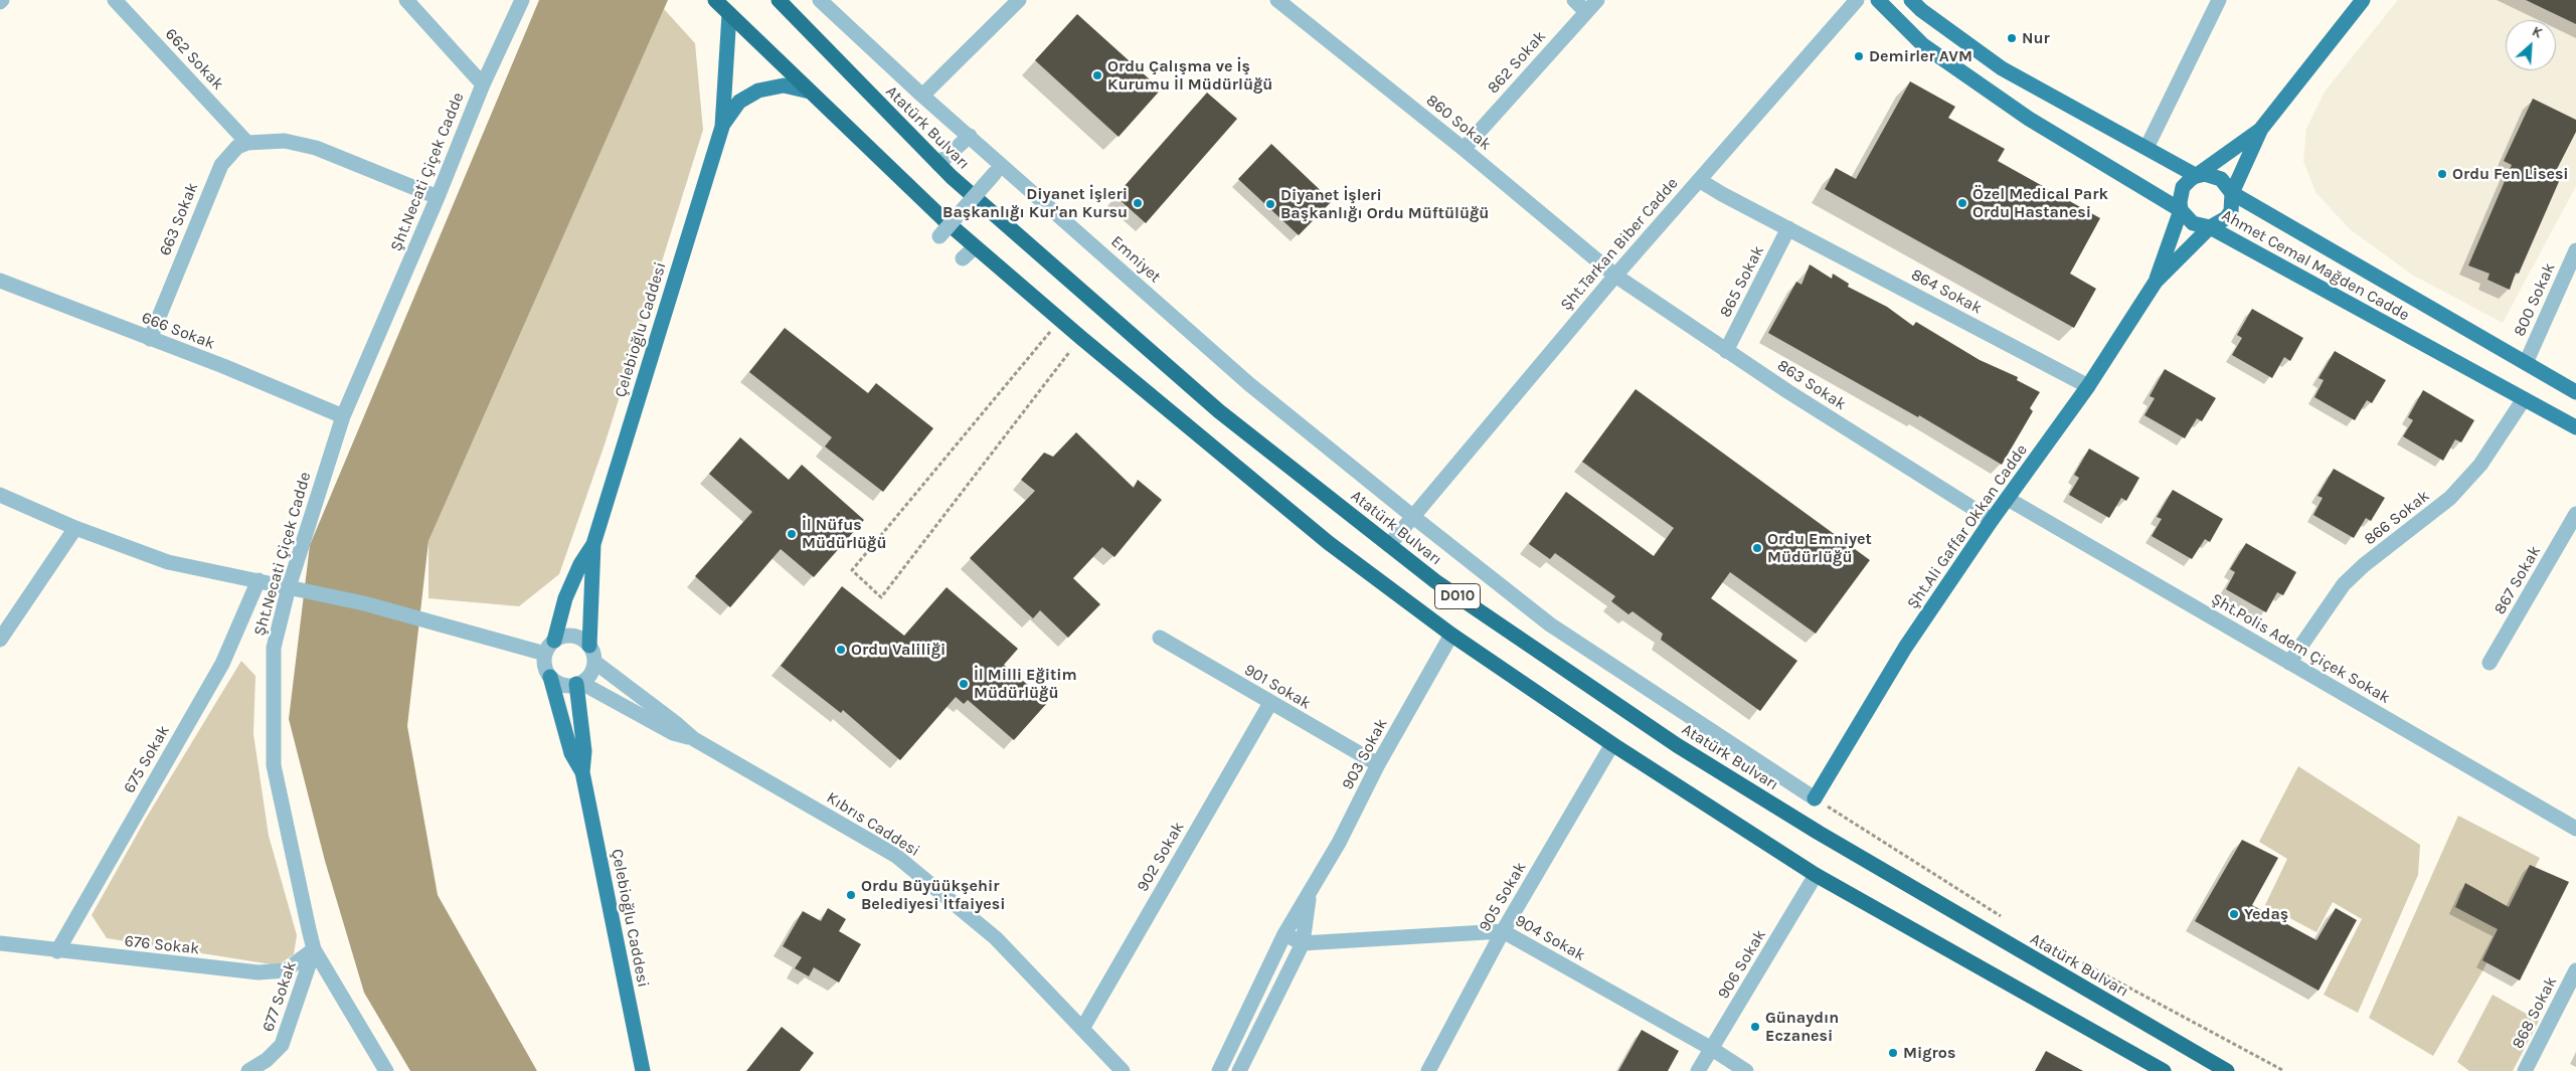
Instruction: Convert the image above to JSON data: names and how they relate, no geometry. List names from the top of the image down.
{
  "streets": {
    "highway": ["Atatürk Bulvarı", "D010"],
    "main road": ["Ahmet Cemal Mağden Cadde", "Çelebioğlu Caddesi", "Şht.Ali Gaffar Okkan Cadde"],
    "street": [
      "662 Sokak",
      "862 Sokak",
      "860 Sokak",
      "Şht.Necati Çiçek Cadde",
      "663 Sokak",
      "Şht.Tarkan Biber Cadde",
      "Emniyet",
      "865 Sokak",
      "864 Sokak",
      "800 Sokak",
      "666 Sokak",
      "863 Sokak",
      "866 Sokak",
      "867 Sokak",
      "Şht.Polis Adem Çiçek Sokak",
      "901 Sokak",
      "903 Sokak",
      "675 Sokak",
      "Kıbrıs Caddesi",
      "902 Sokak",
      "905 Sokak",
      "904 Sokak",
      "676 Sokak",
      "906 Sokak",
      "677 Sokak",
      "868 Sokak"
    ]
  },
  "crossings": [
    ["662 Sokak", "663 Sokak"],
    ["862 Sokak", "860 Sokak"],
    ["860 Sokak", "Şht.Tarkan Biber Cadde"],
    ["860 Sokak", "863 Sokak"],
    ["Atatürk Bulvarı", "Şht.Tarkan Biber Cadde"],
    ["Şht.Necati Çiçek Cadde", "666 Sokak"],
    ["Şht.Necati Çiçek Cadde", "676 Sokak"],
    ["Şht.Necati Çiçek Cadde", "677 Sokak"],
    ["663 Sokak", "666 Sokak"],
    ["Şht.Tarkan Biber Cadde", "Emniyet"],
    ["Şht.Tarkan Biber Cadde", "864 Sokak"],
    ["Şht.Tarkan Biber Cadde", "863 Sokak"],
    ["Emniyet", "Şht.Ali Gaffar Okkan Cadde"],
    ["Ahmet Cemal Mağden Cadde", "800 Sokak"],
    ["Ahmet Cemal Mağden Cadde", "866 Sokak"],
    ["Ahmet Cemal Mağden Cadde", "Şht.Ali Gaffar Okkan Cadde"],
    ["865 Sokak", "864 Sokak"],
    ["865 Sokak", "863 Sokak"],
    ["864 Sokak", "Şht.Ali Gaffar Okkan Cadde"],
    ["Çelebioğlu Caddesi", "Kıbrıs Caddesi"],
    ["863 Sokak", "Şht.Ali Gaffar Okkan Cadde"],
    ["866 Sokak", "Şht.Polis Adem Çiçek Sokak"],
    ["Şht.Ali Gaffar Okkan Cadde", "Şht.Polis Adem Çiçek Sokak"],
    ["D010", "903 Sokak"],
    ["D010", "905 Sokak"],
    ["D010", "906 Sokak"],
    ["901 Sokak", "903 Sokak"],
    ["901 Sokak", "902 Sokak"],
    ["903 Sokak", "904 Sokak"],
    ["675 Sokak", "676 Sokak"],
    ["Kıbrıs Caddesi", "902 Sokak"],
    ["905 Sokak", "904 Sokak"],
    ["904 Sokak", "906 Sokak"],
    ["676 Sokak", "677 Sokak"]
  ],
  "places": [
    "Nur",
    "Demirler AVM",
    "Ordu Çalışma ve İş Kurumu İl Müdürlüğü",
    "Ordu Fen Lisesi",
    "Diyanet İşleri Başkanlığı Kur'an Kursu",
    "Özel Medical Park Ordu Hastanesi",
    "Diyanet İşleri Başkanlığı Ordu Müftülüğü",
    "İl Nüfus Müdürlüğü",
    "Ordu Emniyet Müdürlüğü",
    "Ordu Valiliği",
    "İl Milli Eğitim Müdürlüğü",
    "Ordu Büyüükşehir Belediyesi İtfaiyesi",
    "Yedaş",
    "Günaydın Eczanesi",
    "Migros"
  ],
  "north": "top right"
}
